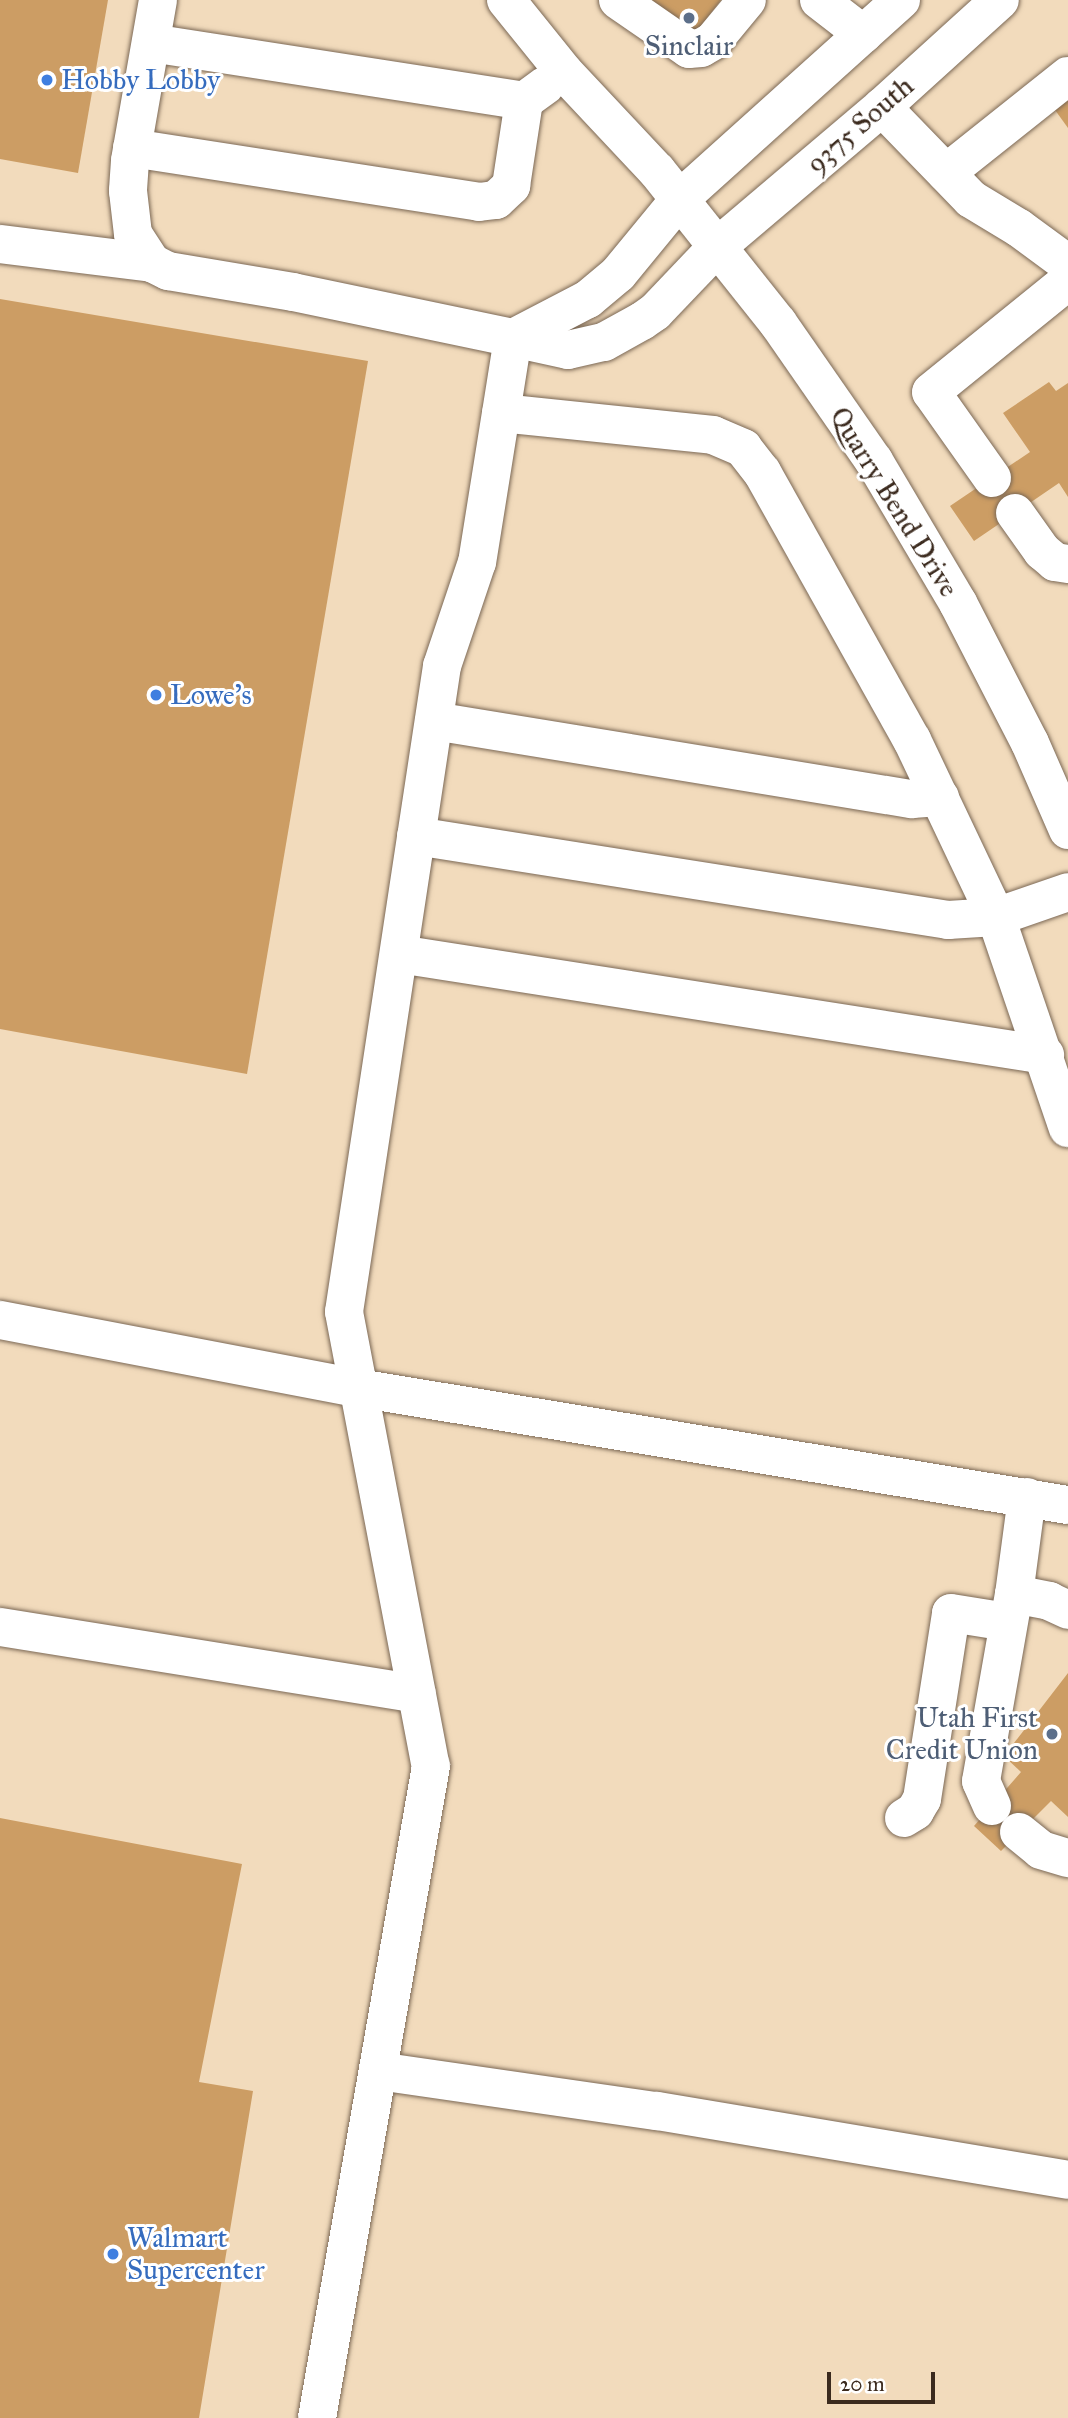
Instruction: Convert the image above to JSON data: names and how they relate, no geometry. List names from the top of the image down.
{
  "streets": {
    "street": ["9375 South", "Quarry Bend Drive"]
  },
  "crossings": [
    ["9375 South", "Quarry Bend Drive"]
  ],
  "places": [
    "Sinclair",
    "Hobby Lobby",
    "Lowe's",
    "Utah First Credit Union",
    "Walmart Supercenter"
  ],
  "scale_bar": "20 m"
}
